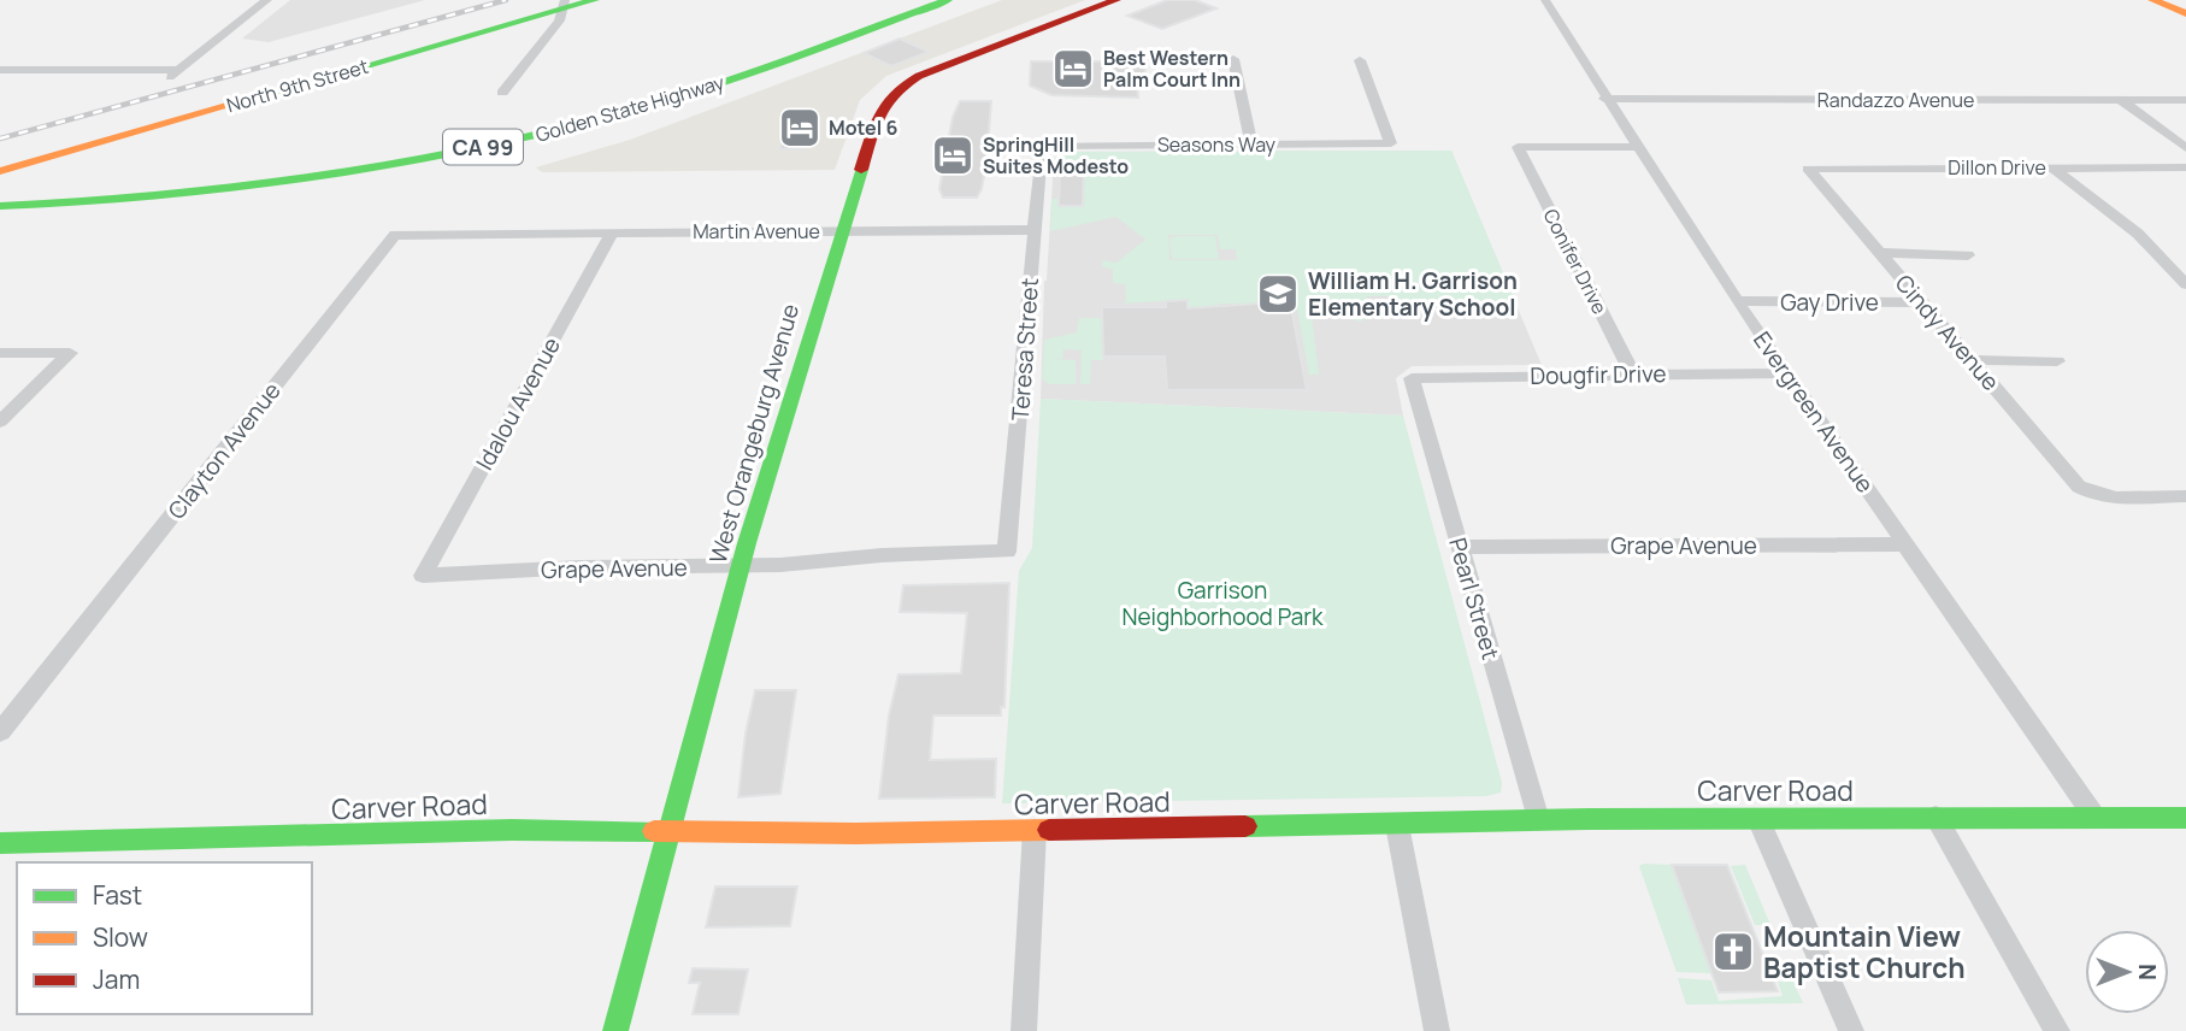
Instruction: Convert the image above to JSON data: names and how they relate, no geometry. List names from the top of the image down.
{
  "streets": {
    "main road": [
      "North 9th Street",
      "Golden State Highway",
      "CA 99",
      "West Orangeburg Avenue",
      "Carver Road"
    ],
    "street": [
      "Randazzo Avenue",
      "Seasons Way",
      "Dillon Drive",
      "Martin Avenue",
      "Conifer Drive",
      "Gay Drive",
      "Cindy Avenue",
      "Teresa Street",
      "Dougfir Drive",
      "Idalou Avenue",
      "Evergreen Avenue",
      "Clayton Avenue",
      "Grape Avenue",
      "Pearl Street"
    ]
  },
  "crossings": [
    ["Randazzo Avenue", "Evergreen Avenue"],
    ["Seasons Way", "Teresa Street"],
    ["Dillon Drive", "Cindy Avenue"],
    ["Martin Avenue", "Teresa Street"],
    ["Martin Avenue", "Idalou Avenue"],
    ["Martin Avenue", "West Orangeburg Avenue"],
    ["Martin Avenue", "Clayton Avenue"],
    ["Conifer Drive", "Dougfir Drive"],
    ["Conifer Drive", "Evergreen Avenue"],
    ["Gay Drive", "Cindy Avenue"],
    ["Gay Drive", "Evergreen Avenue"],
    ["Teresa Street", "Grape Avenue"],
    ["Dougfir Drive", "Evergreen Avenue"],
    ["Dougfir Drive", "Pearl Street"],
    ["Idalou Avenue", "Grape Avenue"],
    ["Evergreen Avenue", "Grape Avenue"],
    ["Evergreen Avenue", "Carver Road"],
    ["West Orangeburg Avenue", "Grape Avenue"],
    ["West Orangeburg Avenue", "Carver Road"],
    ["Grape Avenue", "Pearl Street"],
    ["Pearl Street", "Carver Road"]
  ],
  "parks": ["Garrison Neighborhood Park"],
  "places": {
    "hotel": ["Best Western Palm Court Inn", "Motel 6", "SpringHill Suites Modesto"],
    "school or university": ["William H. Garrison Elementary School"],
    "church": ["Mountain View Baptist Church"]
  },
  "legend": ["Fast", "Slow", "Jam"],
  "north": "right"
}
